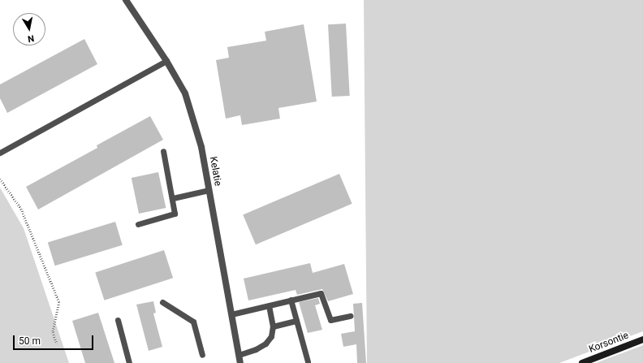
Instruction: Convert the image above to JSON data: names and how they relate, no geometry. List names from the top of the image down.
{
  "streets": {
    "main road": ["Korsontie"],
    "street": ["Kelatie"]
  },
  "scale_bar": "50 m",
  "north": "bottom"
}
